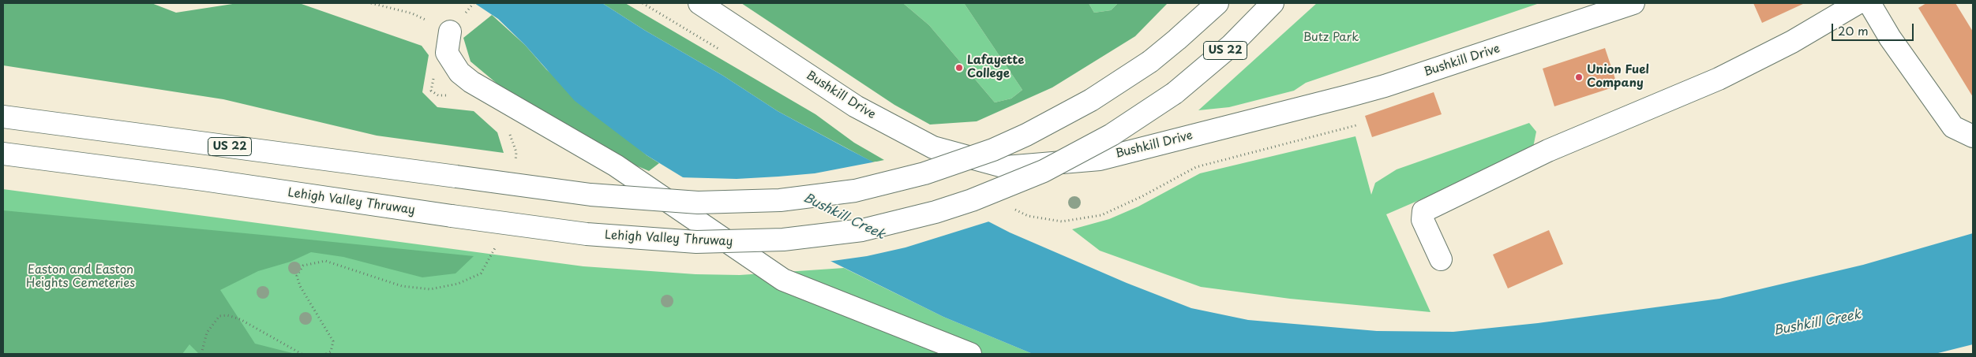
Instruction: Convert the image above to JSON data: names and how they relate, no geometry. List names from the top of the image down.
{
  "streets": {
    "main road": ["US 22", "Bushkill Drive", "Lehigh Valley Thruway"]
  },
  "water": ["Bushkill Creek"],
  "parks": ["Butz Park", "Easton and Easton Heights Cemeteries"],
  "places": ["Lafayette College", "Union Fuel Company"],
  "scale_bar": "20 m"
}
